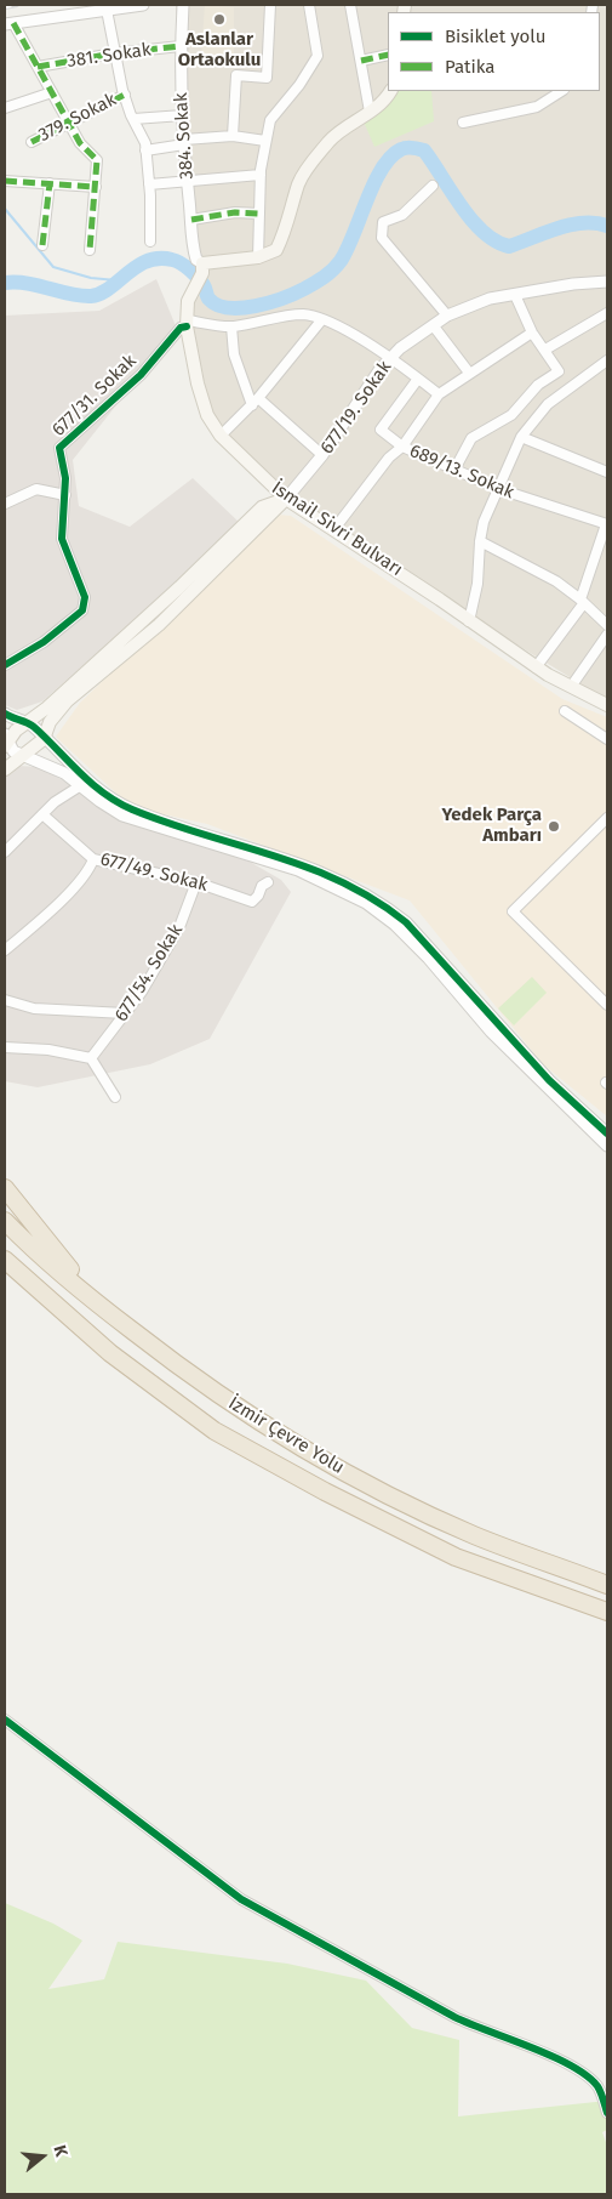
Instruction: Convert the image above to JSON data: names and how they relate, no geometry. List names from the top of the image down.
{
  "streets": {
    "highway": ["İzmir Çevre Yolu"],
    "main road": ["677/19. Sokak", "İsmail Sivri Bulvarı"],
    "street": [
      "381. Sokak",
      "379. Sokak",
      "384. Sokak",
      "677/31. Sokak",
      "689/13. Sokak",
      "677/49. Sokak",
      "677/54. Sokak"
    ]
  },
  "crossings": [
    ["381. Sokak", "384. Sokak"],
    ["384. Sokak", "İsmail Sivri Bulvarı"],
    ["677/31. Sokak", "İsmail Sivri Bulvarı"],
    ["677/19. Sokak", "İsmail Sivri Bulvarı"],
    ["677/49. Sokak", "677/54. Sokak"]
  ],
  "places": ["Aslanlar Ortaokulu", "Yedek Parça Ambarı"],
  "legend": ["Bisiklet yolu", "Patika"],
  "north": "right"
}
